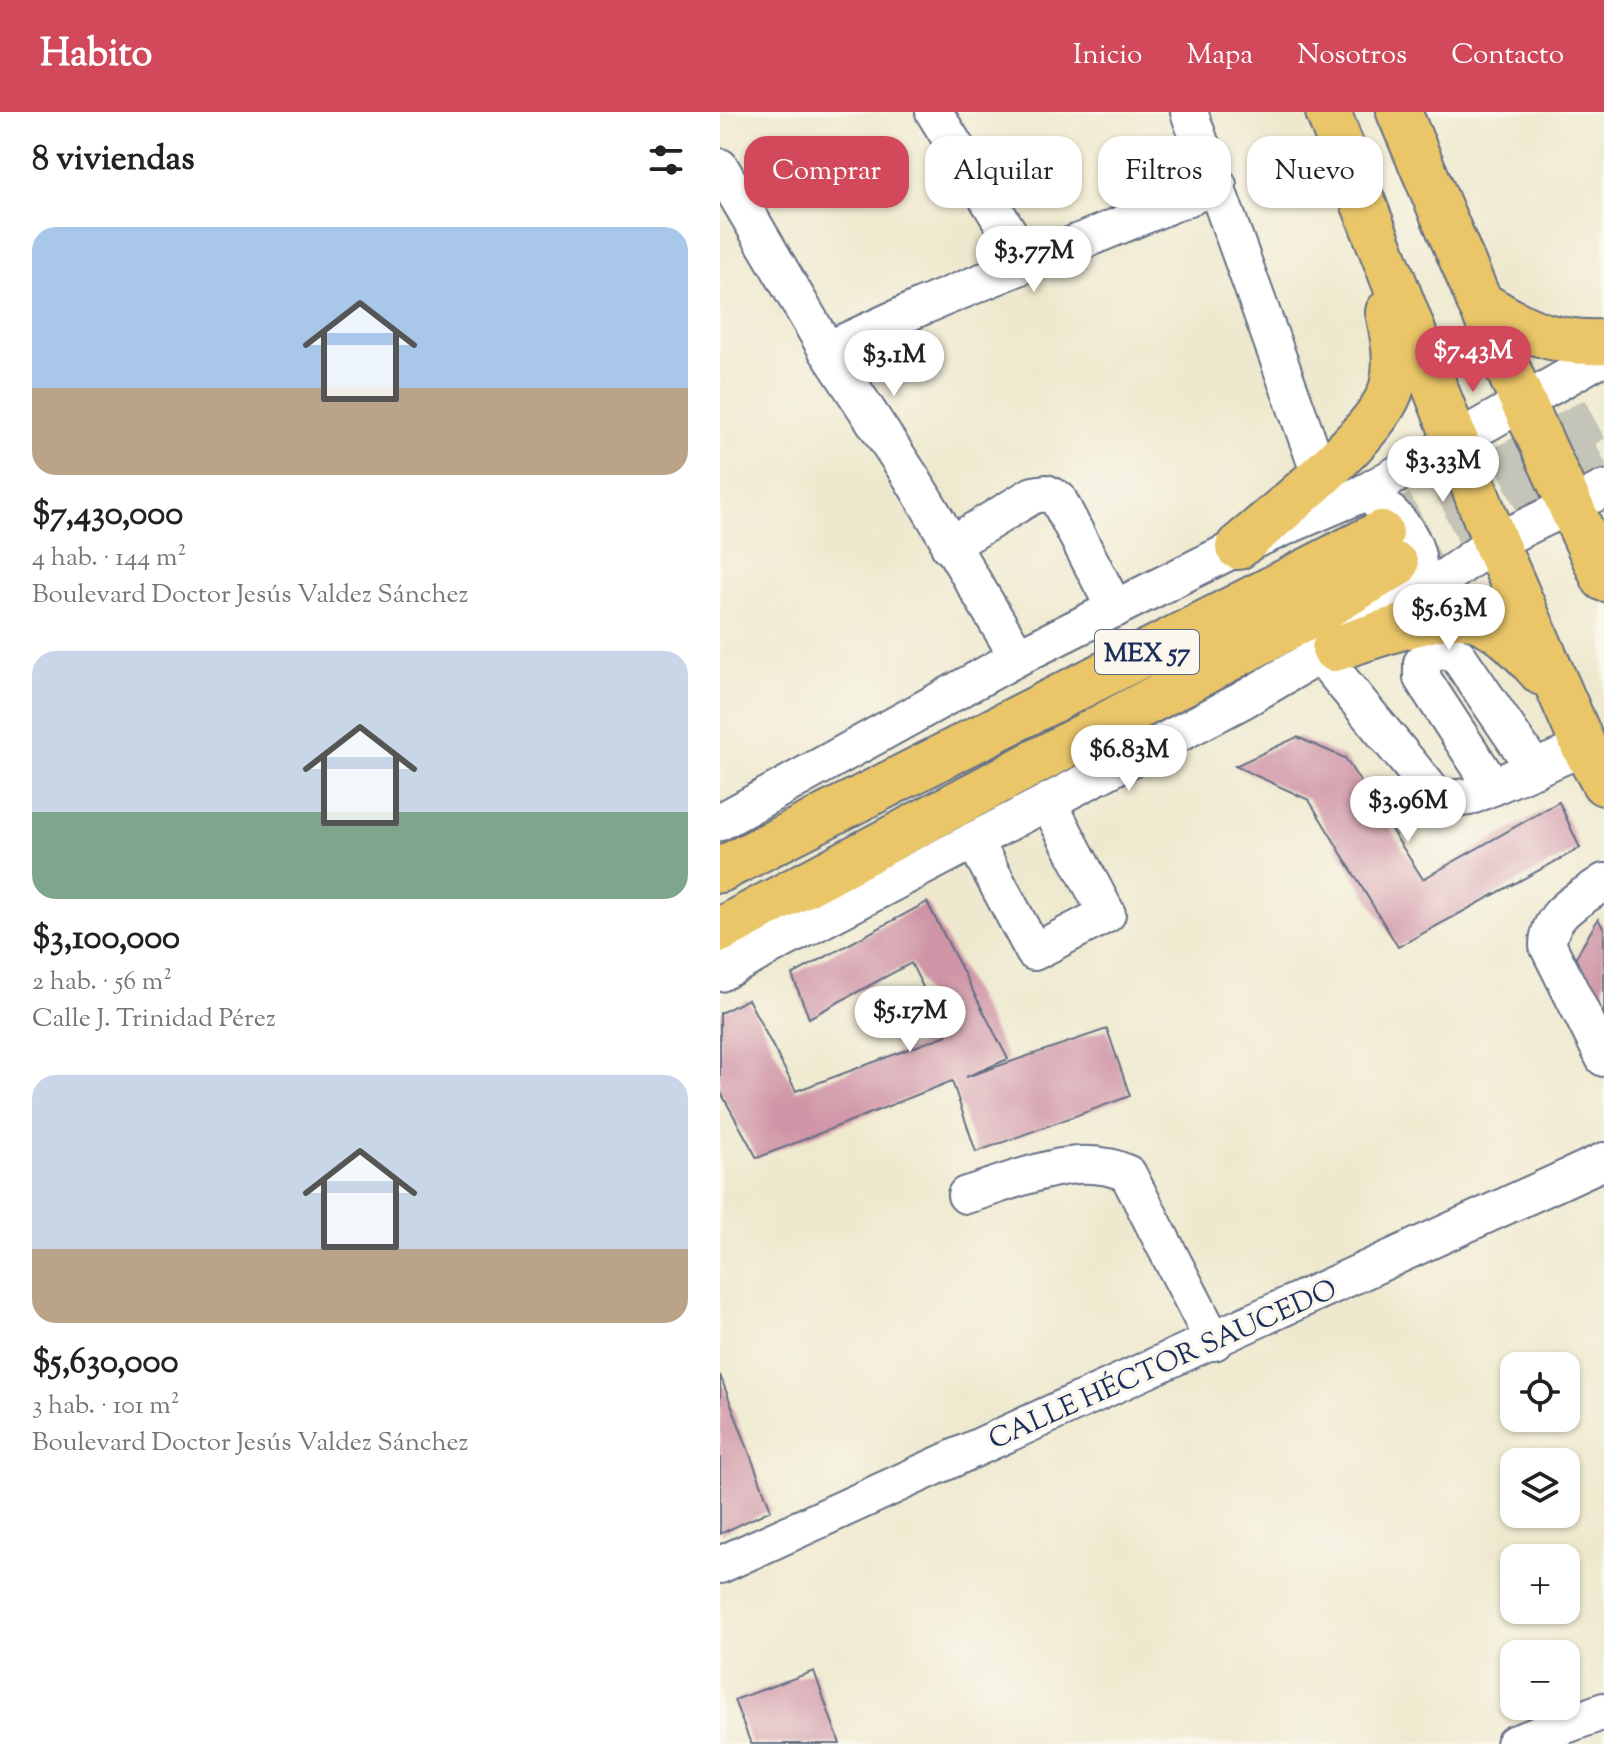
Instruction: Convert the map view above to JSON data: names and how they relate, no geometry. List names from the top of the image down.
{
  "streets": {
    "main road": ["MEX 57"],
    "street": ["CALLE HÉCTOR SAUCEDO"]
  },
  "page": {
    "header": "Habito",
    "nav": [
      "Inicio",
      "Mapa",
      "Nosotros",
      "Contacto"
    ],
    "heading": "8 viviendas",
    "chip": [
      "Comprar",
      "Alquilar",
      "Filtros",
      "Nuevo"
    ],
    "list": [
      {
        "name": "$7,430,000",
        "note": "4 hab. · 144 m² · Boulevard Doctor Jesús Valdez Sánchez"
      },
      {
        "name": "$3,100,000",
        "note": "2 hab. · 56 m² · Calle J. Trinidad Pérez"
      },
      {
        "name": "$5,630,000",
        "note": "3 hab. · 101 m² · Boulevard Doctor Jesús Valdez Sánchez"
      }
    ],
    "price": [
      "$3.77M",
      "$7.43M",
      "$3.1M",
      "$3.33M",
      "$5.63M",
      "$6.83M",
      "$3.96M",
      "$5.17M"
    ],
    "map_buttons": ["+", "−"]
  }
}
